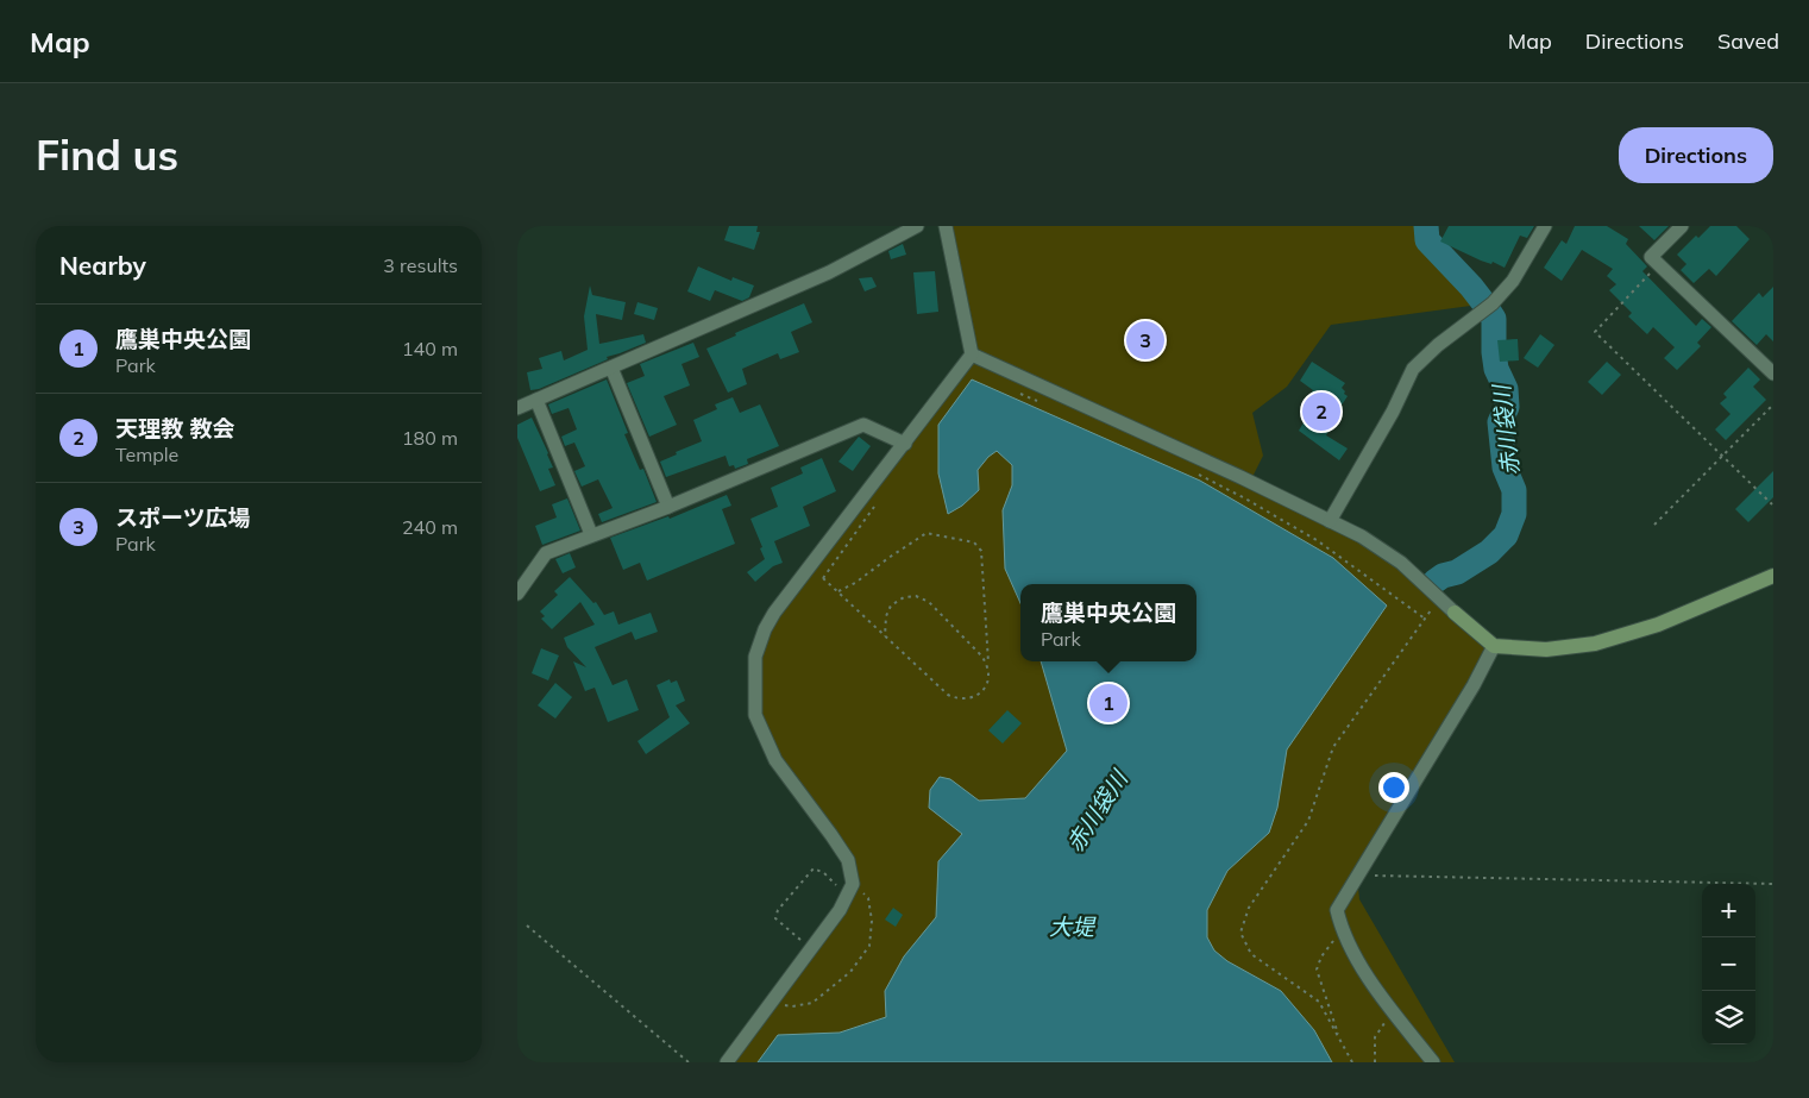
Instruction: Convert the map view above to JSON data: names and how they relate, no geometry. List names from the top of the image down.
{
  "water": ["赤川袋川", "大堤"],
  "page": {
    "header": "Map",
    "nav": ["Map", "Directions", "Saved"],
    "buttons": "Directions",
    "title": "Find us",
    "heading": ["Nearby", "3 results"],
    "list": [
      {
        "mark": "1",
        "name": "鷹巣中央公園",
        "note": "Park",
        "value": "140 m"
      },
      {
        "mark": "2",
        "name": "天理教 教会",
        "note": "Temple",
        "value": "180 m"
      },
      {
        "mark": "3",
        "name": "スポーツ広場",
        "note": "Park",
        "value": "240 m"
      }
    ],
    "pins": ["3", "2", "1"],
    "popup": ["鷹巣中央公園", "Park"],
    "map_buttons": ["+", "−"]
  }
}
